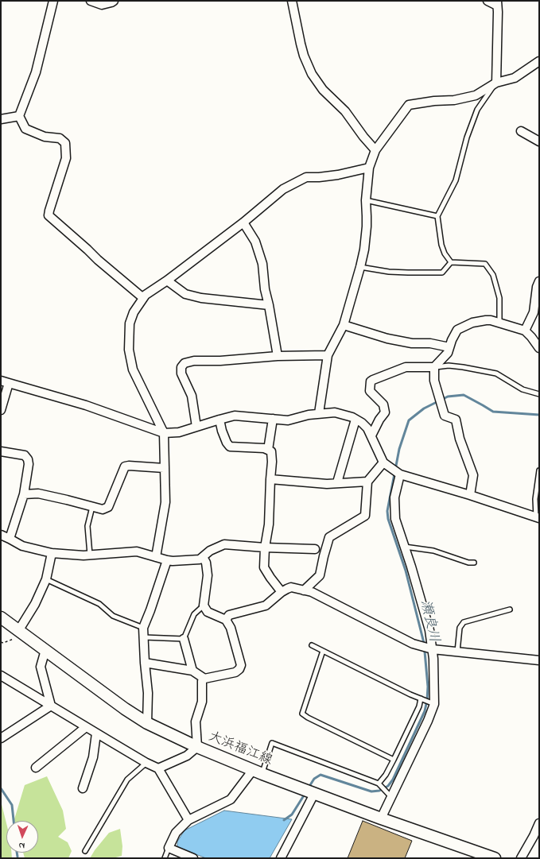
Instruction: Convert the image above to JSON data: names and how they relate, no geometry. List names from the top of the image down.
{
  "streets": {
    "main road": ["大浜福江線"]
  },
  "water": ["瀬良川"],
  "north": "bottom"
}
